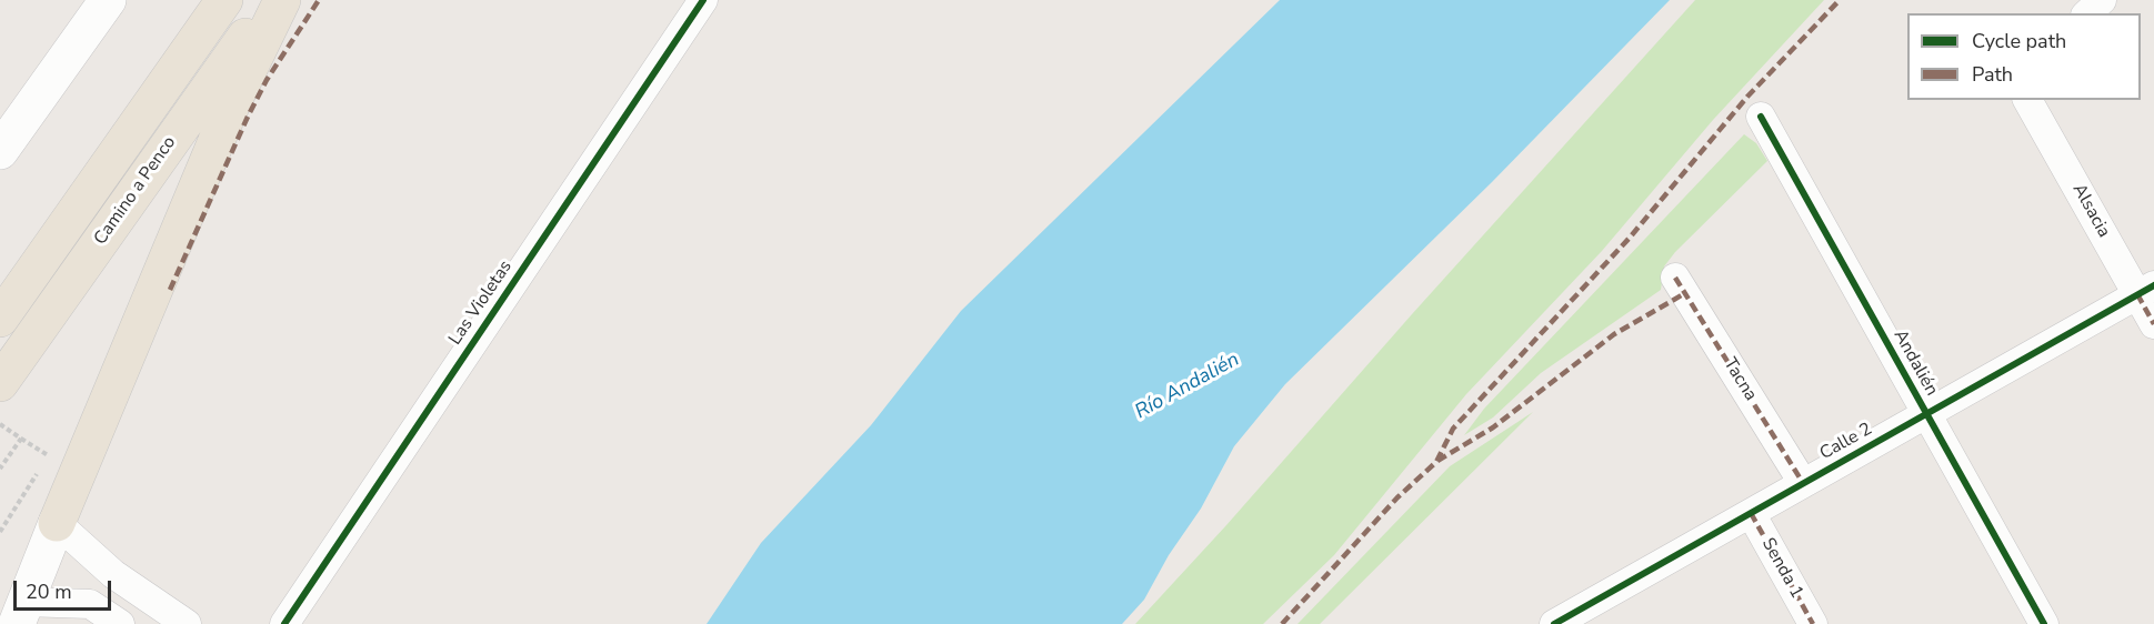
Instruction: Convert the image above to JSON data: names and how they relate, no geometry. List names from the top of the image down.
{
  "streets": {
    "highway": ["Camino a Penco"],
    "street": [
      "Alsacia",
      "Las Violetas",
      "Andalién",
      "Tacna",
      "Calle 2",
      "Senda 1"
    ]
  },
  "crossings": [
    ["Alsacia", "Calle 2"],
    ["Andalién", "Calle 2"],
    ["Tacna", "Calle 2"],
    ["Calle 2", "Senda 1"]
  ],
  "water": ["Río Andalién"],
  "legend": ["Cycle path", "Path"],
  "scale_bar": "20 m"
}
